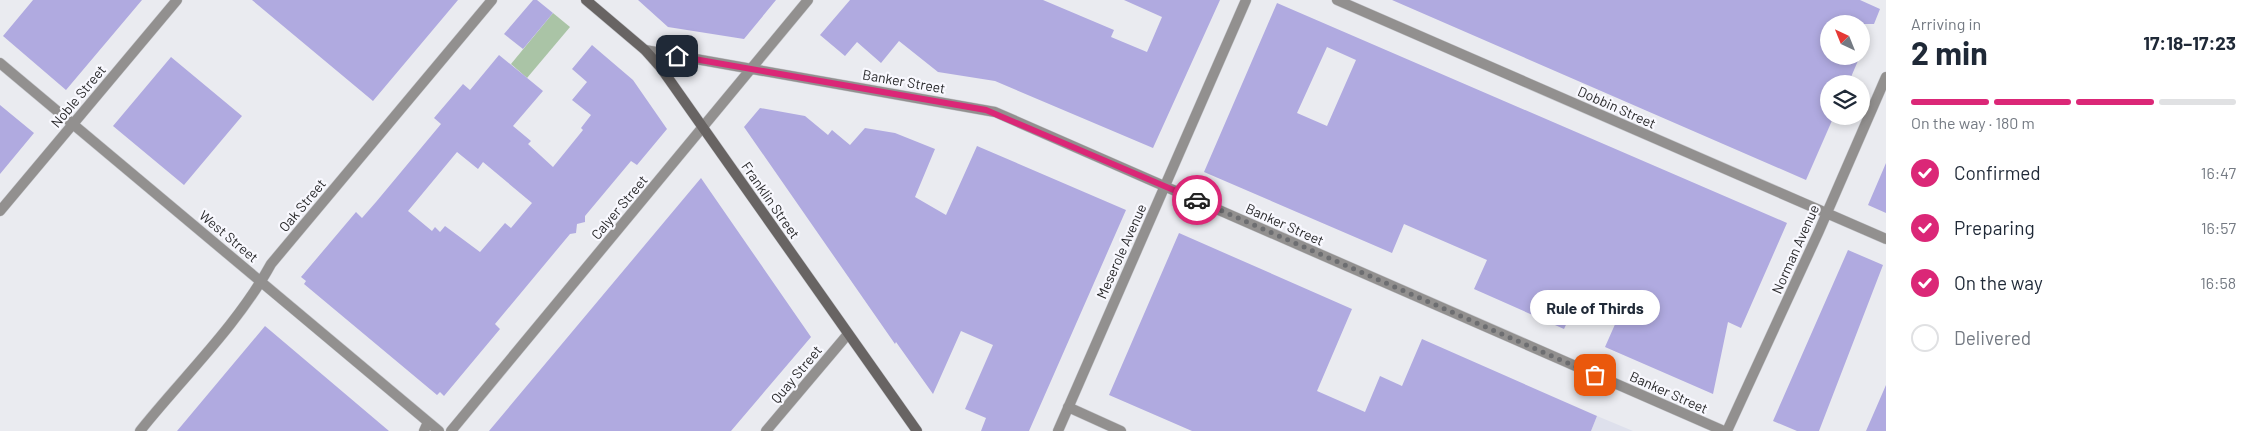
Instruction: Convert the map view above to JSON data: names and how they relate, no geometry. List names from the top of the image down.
{
  "streets": {
    "main road": ["Franklin Street"],
    "street": [
      "Banker Street",
      "Noble Street",
      "Dobbin Street",
      "Oak Street",
      "Calyer Street",
      "West Street",
      "Norman Avenue",
      "Meserole Avenue",
      "Quay Street"
    ]
  },
  "crossings": [
    ["Banker Street", "Franklin Street"],
    ["Banker Street", "Calyer Street"],
    ["Banker Street", "Norman Avenue"],
    ["Banker Street", "Meserole Avenue"],
    ["Noble Street", "West Street"],
    ["Dobbin Street", "Norman Avenue"],
    ["Franklin Street", "Calyer Street"],
    ["Franklin Street", "Quay Street"],
    ["Oak Street", "West Street"]
  ],
  "places": ["Rule of Thirds"],
  "north": "top left",
  "page": {
    "heading": ["2 min", "Arriving in", "17:18–17:23"],
    "bar": "On the way · 180 m",
    "list": [
      ["Confirmed", "16:47"],
      ["Preparing", "16:57"],
      ["On the way", "16:58"],
      "Delivered"
    ],
    "bubble": "Rule of Thirds"
  }
}
